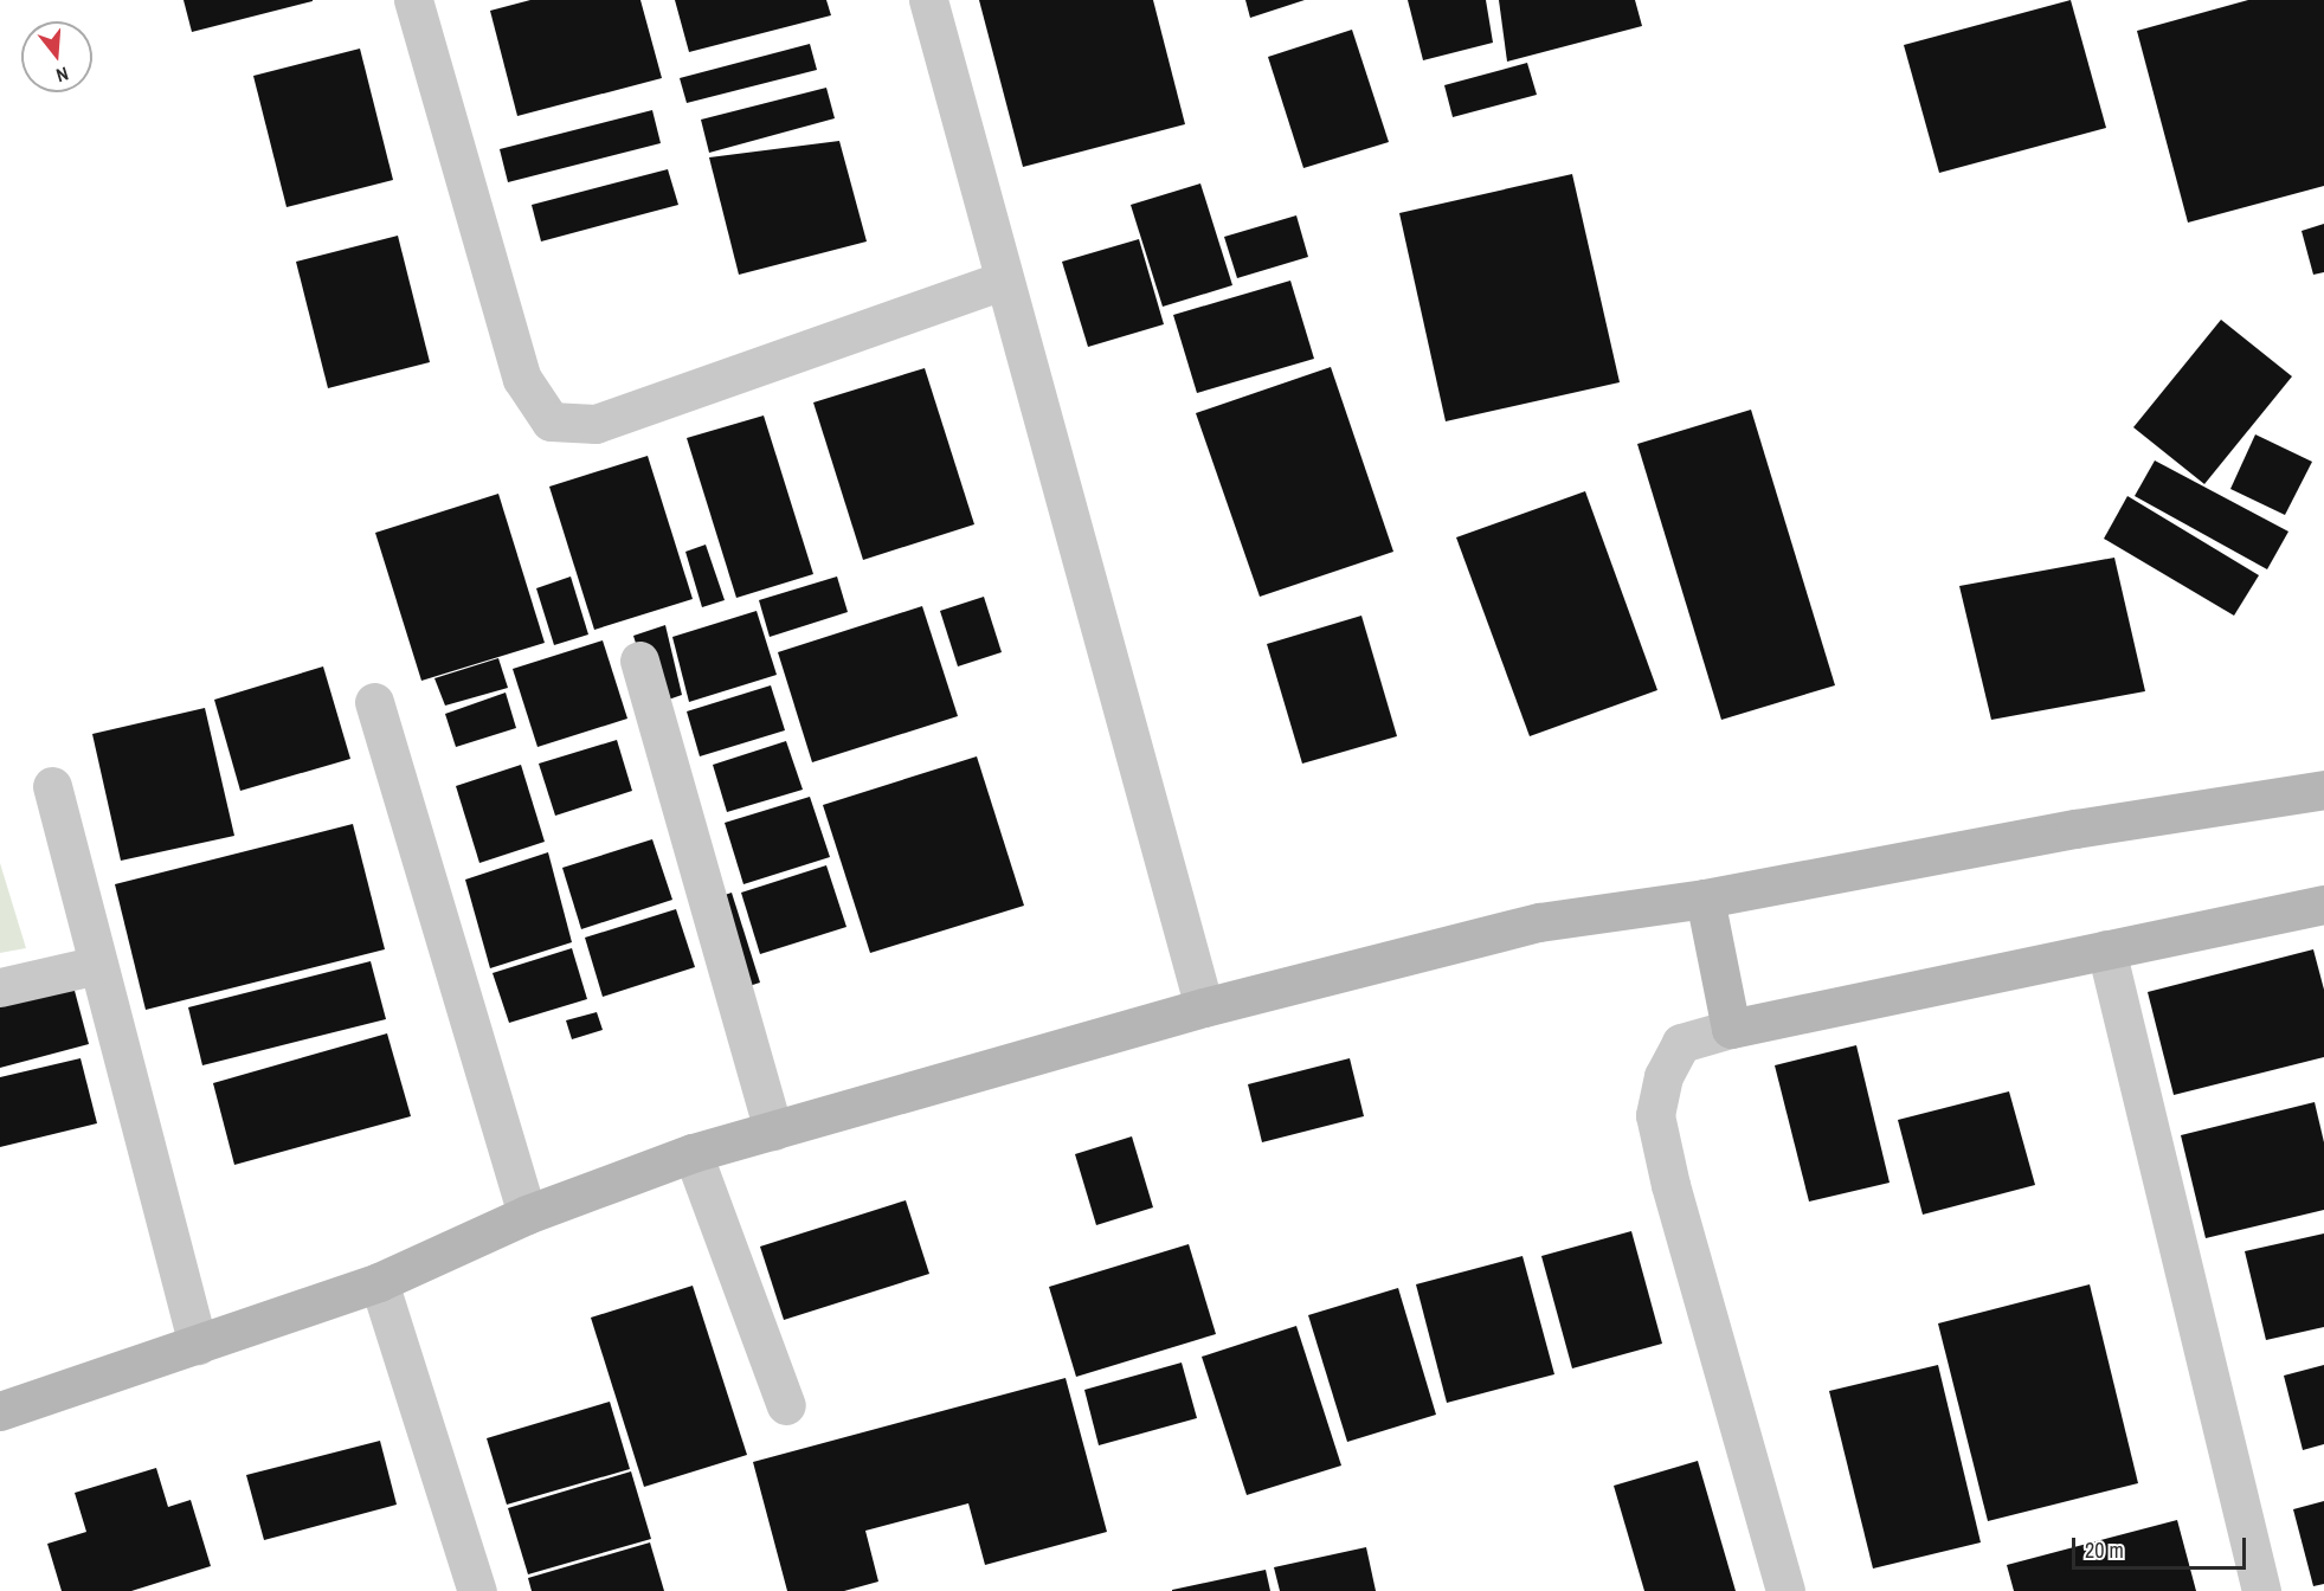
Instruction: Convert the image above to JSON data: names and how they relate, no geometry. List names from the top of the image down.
{
  "scale_bar": "20 m",
  "north": "bottom"
}
